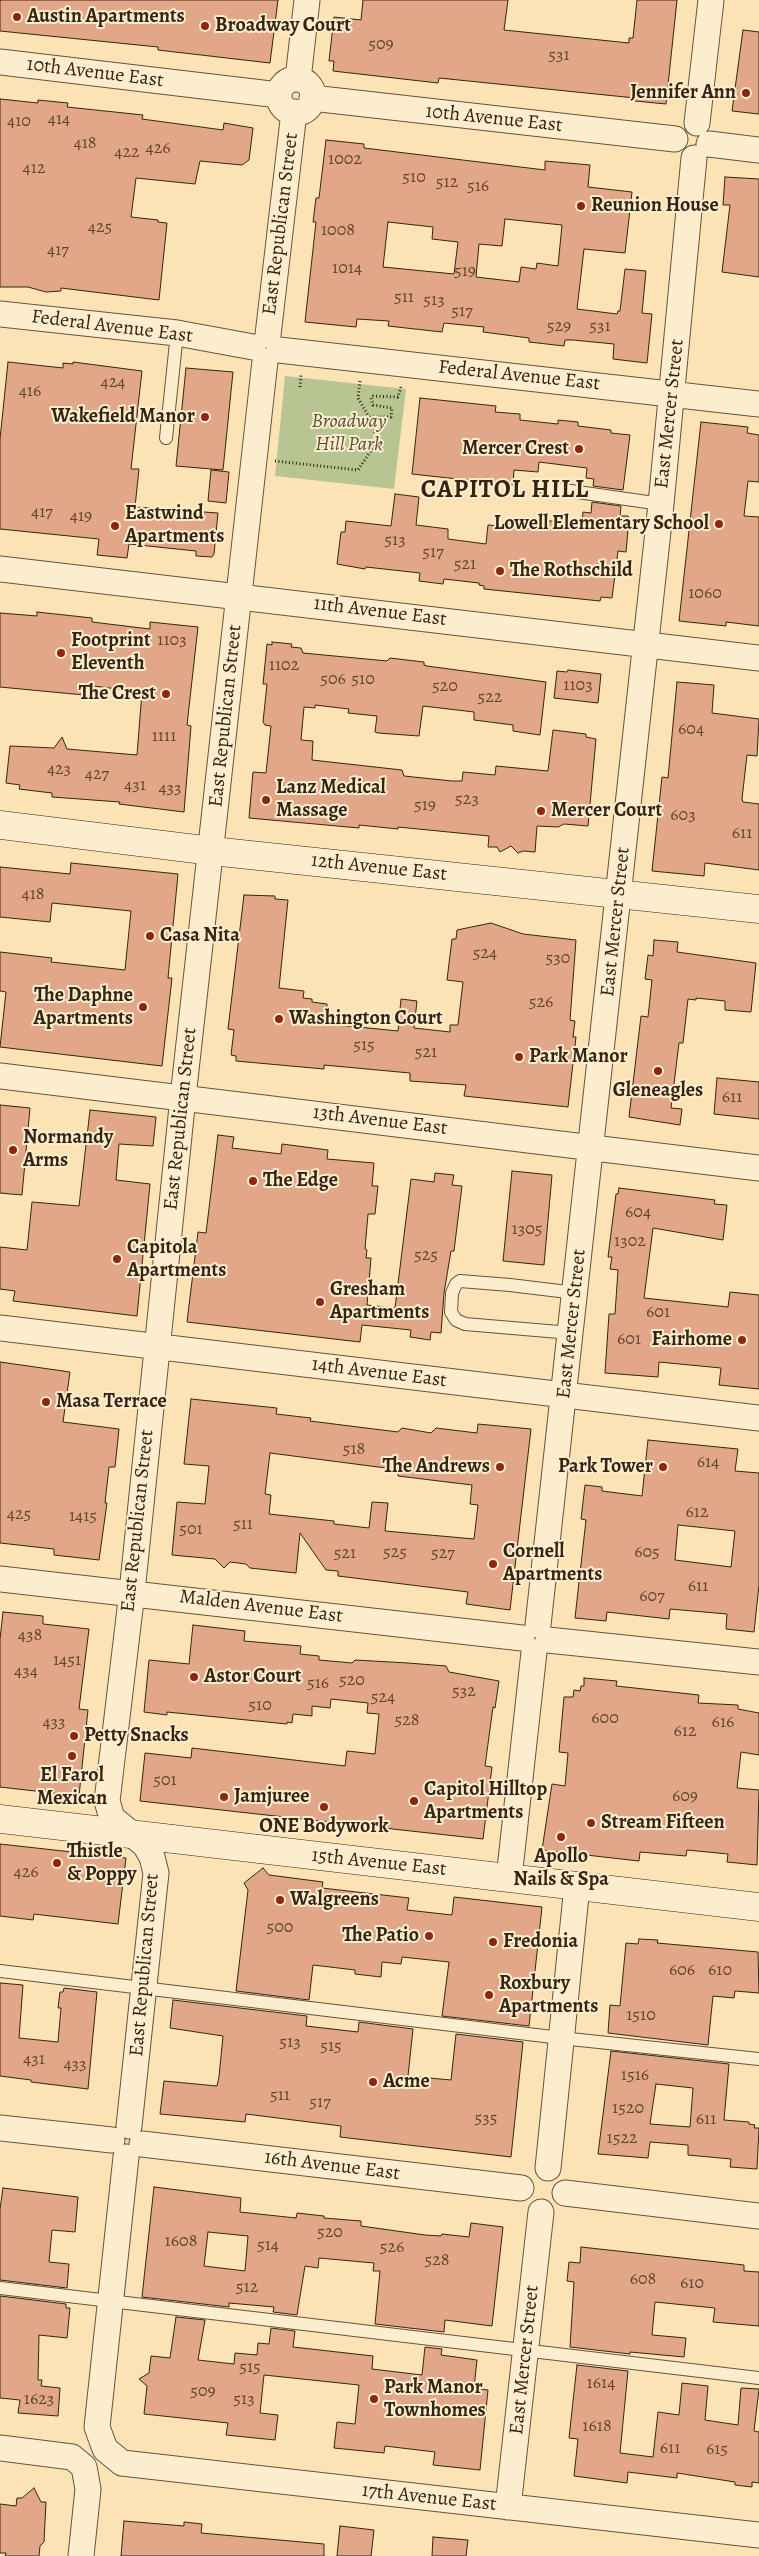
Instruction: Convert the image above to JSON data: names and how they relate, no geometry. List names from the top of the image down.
{
  "streets": {
    "street": [
      "10th Avenue East",
      "East Republican Street",
      "Federal Avenue East",
      "East Mercer Street",
      "11th Avenue East",
      "12th Avenue East",
      "13th Avenue East",
      "14th Avenue East",
      "Malden Avenue East",
      "15th Avenue East",
      "16th Avenue East",
      "17th Avenue East"
    ]
  },
  "crossings": [
    ["10th Avenue East", "East Republican Street"],
    ["10th Avenue East", "East Mercer Street"],
    ["East Republican Street", "Federal Avenue East"],
    ["East Republican Street", "11th Avenue East"],
    ["East Republican Street", "12th Avenue East"],
    ["East Republican Street", "13th Avenue East"],
    ["East Republican Street", "14th Avenue East"],
    ["East Republican Street", "Malden Avenue East"],
    ["East Republican Street", "15th Avenue East"],
    ["East Republican Street", "16th Avenue East"],
    ["East Republican Street", "17th Avenue East"],
    ["Federal Avenue East", "East Mercer Street"],
    ["East Mercer Street", "11th Avenue East"],
    ["East Mercer Street", "12th Avenue East"],
    ["East Mercer Street", "13th Avenue East"],
    ["East Mercer Street", "14th Avenue East"],
    ["East Mercer Street", "Malden Avenue East"],
    ["East Mercer Street", "15th Avenue East"],
    ["East Mercer Street", "16th Avenue East"],
    ["East Mercer Street", "17th Avenue East"]
  ],
  "districts": ["CAPITOL HILL"],
  "parks": ["Broadway Hill Park"],
  "places": [
    "Austin Apartments",
    "Broadway Court",
    "Jennifer Ann",
    "Reunion House",
    "Wakefield Manor",
    "Mercer Crest",
    "Lowell Elementary School",
    "Eastwind Apartments",
    "The Rothschild",
    "Footprint Eleventh",
    "The Crest",
    "Lanz Medical Massage",
    "Mercer Court",
    "Casa Nita",
    "The Daphne Apartments",
    "Washington Court",
    "Park Manor",
    "Gleneagles",
    "Normandy Arms",
    "The Edge",
    "Capitola Apartments",
    "Gresham Apartments",
    "Fairhome",
    "Masa Terrace",
    "The Andrews",
    "Park Tower",
    "Cornell Apartments",
    "Astor Court",
    "Petty Snacks",
    "El Farol Mexican",
    "Jamjuree",
    "Capitol Hilltop Apartments",
    "ONE Bodywork",
    "Stream Fifteen",
    "Apollo Nails & Spa",
    "Thistle & Poppy",
    "Walgreens",
    "The Patio",
    "Fredonia",
    "Roxbury Apartments",
    "Acme",
    "Park Manor Townhomes"
  ],
  "house_numbers": [
    "509",
    "531",
    "414",
    "410",
    "418",
    "426",
    "422",
    "1002",
    "412",
    "510",
    "512",
    "516",
    "425",
    "1008",
    "417",
    "1014",
    "519",
    "511",
    "513",
    "517",
    "529",
    "531",
    "424",
    "416",
    "417",
    "419",
    "513",
    "517",
    "521",
    "1060",
    "1103",
    "1102",
    "506",
    "510",
    "1103",
    "520",
    "522",
    "604",
    "1111",
    "423",
    "427",
    "431",
    "433",
    "523",
    "519",
    "603",
    "611",
    "418",
    "524",
    "530",
    "526",
    "515",
    "521",
    "611",
    "604",
    "1305",
    "1302",
    "525",
    "601",
    "601",
    "518",
    "614",
    "612",
    "425",
    "1415",
    "511",
    "501",
    "525",
    "605",
    "521",
    "527",
    "611",
    "607",
    "438",
    "1451",
    "434",
    "520",
    "516",
    "532",
    "524",
    "510",
    "600",
    "528",
    "433",
    "616",
    "612",
    "501",
    "609",
    "426",
    "500",
    "606",
    "610",
    "1510",
    "513",
    "515",
    "431",
    "433",
    "1516",
    "511",
    "517",
    "1520",
    "535",
    "611",
    "1522",
    "520",
    "1608",
    "514",
    "526",
    "528",
    "608",
    "610",
    "512",
    "515",
    "1614",
    "509",
    "1623",
    "513",
    "1618",
    "611",
    "615"
  ]
}
